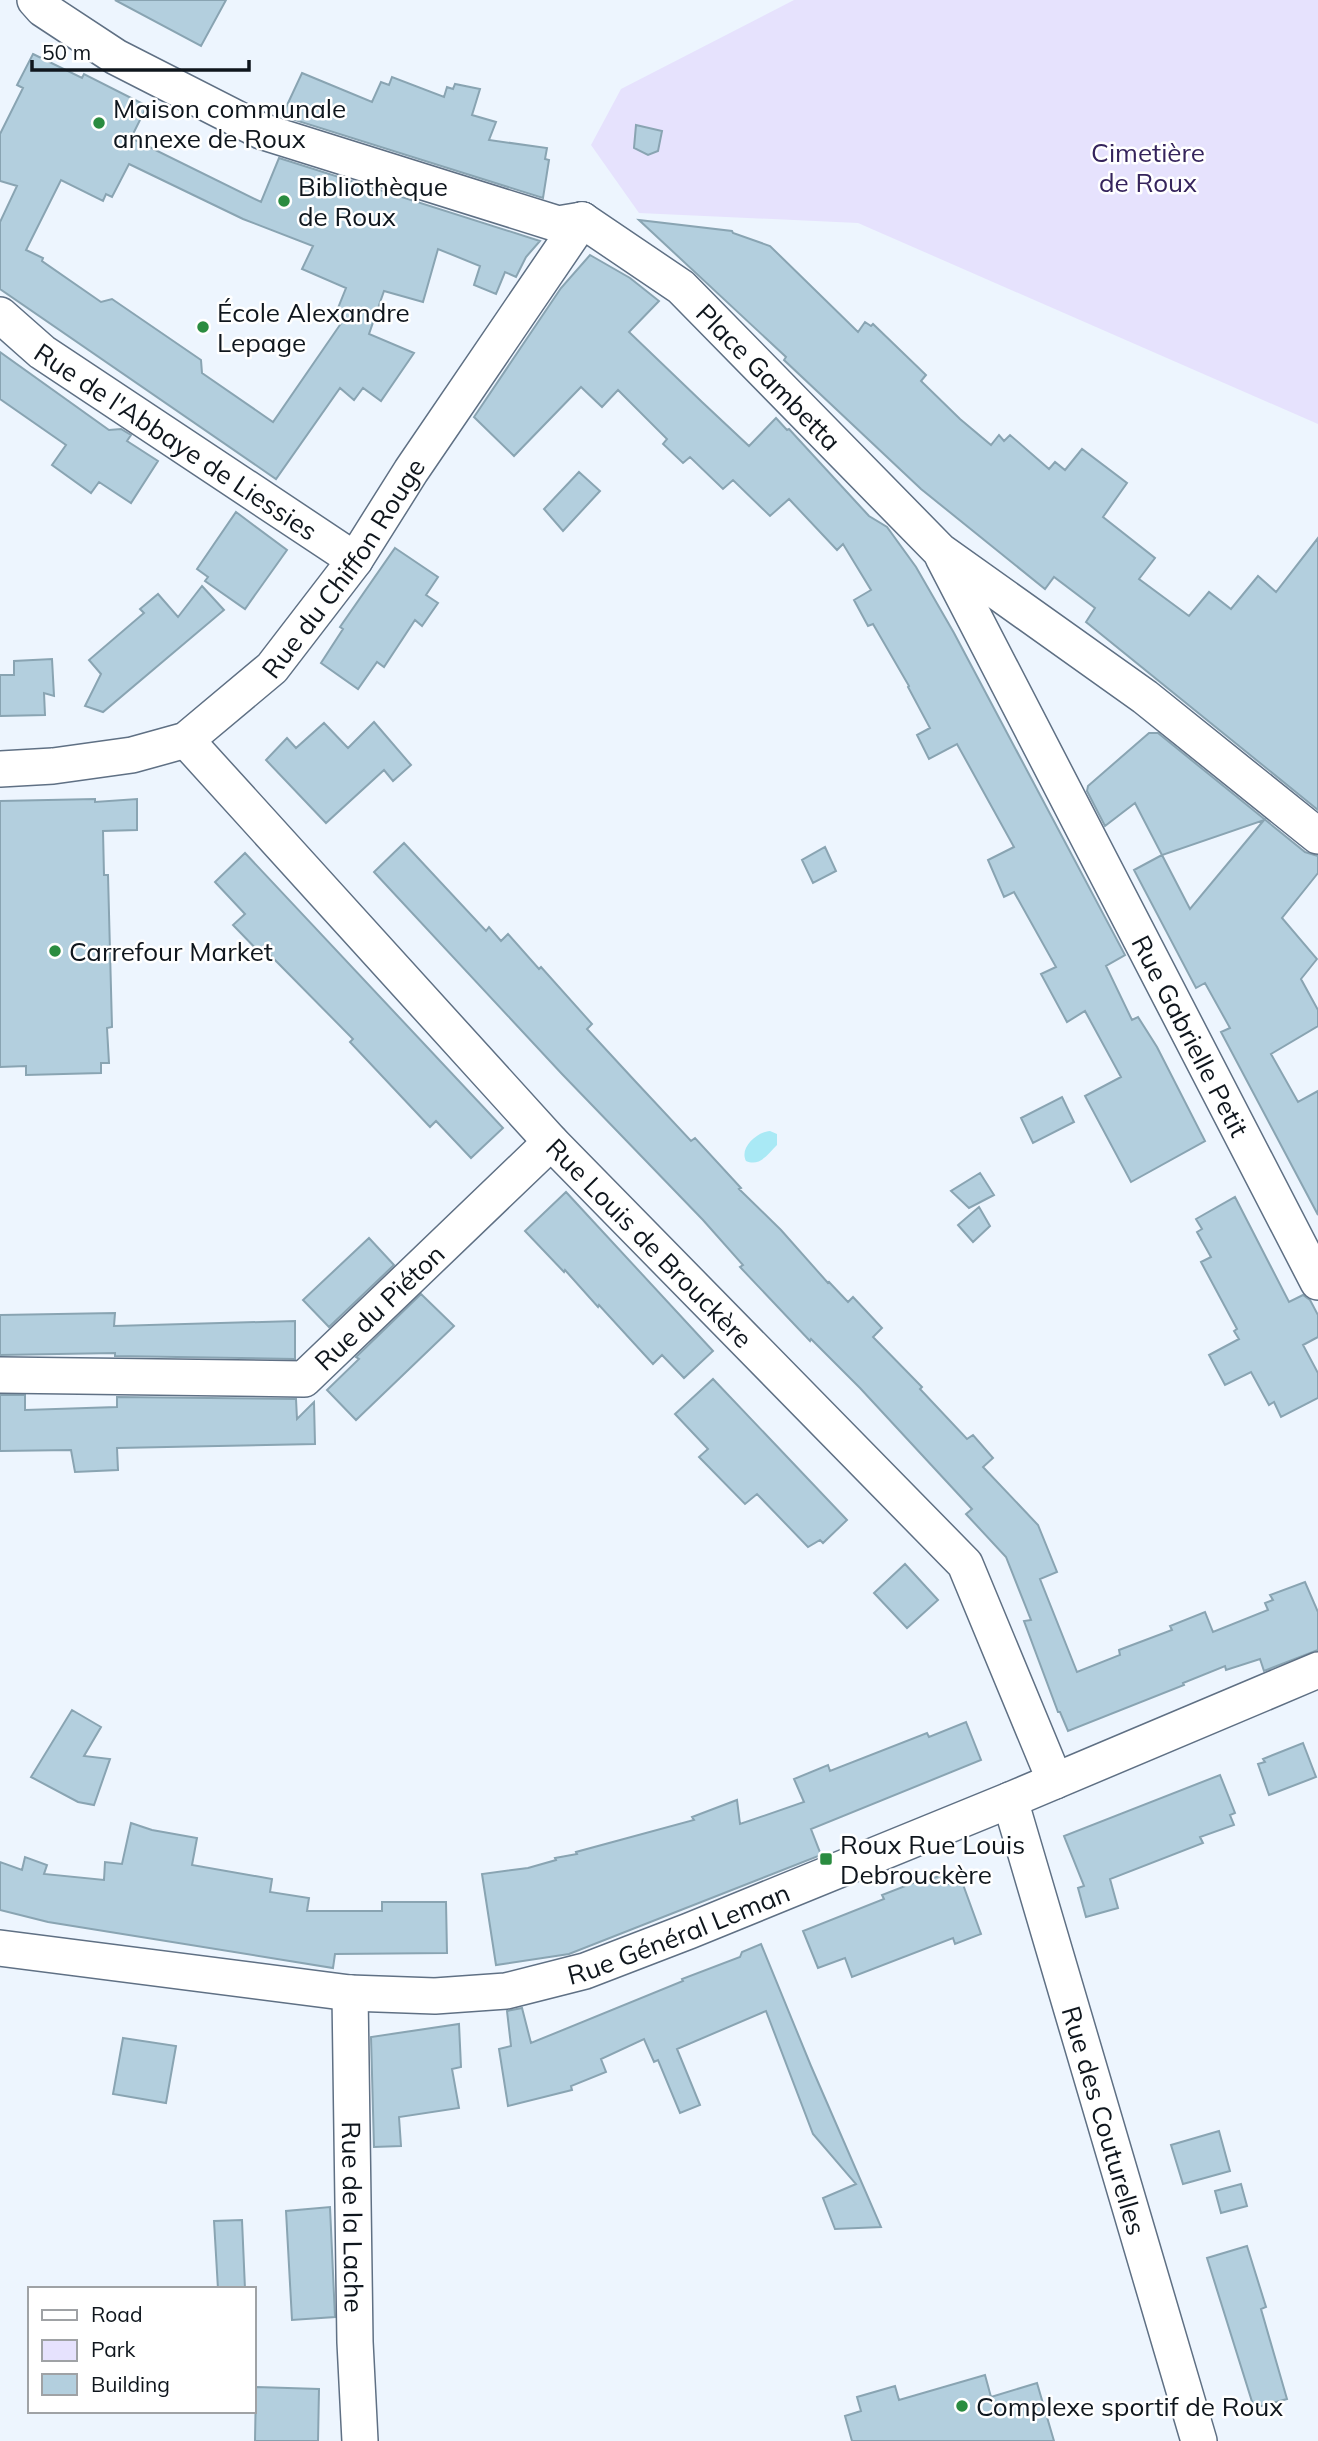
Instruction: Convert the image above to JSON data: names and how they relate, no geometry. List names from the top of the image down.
{
  "streets": {
    "street": [
      "Place Gambetta",
      "Rue de l'Abbaye de Liessies",
      "Rue du Chiffon Rouge",
      "Rue Gabrielle Petit",
      "Rue Louis de Brouckère",
      "Rue du Piéton",
      "Rue Général Leman",
      "Rue des Couturelles",
      "Rue de la Lache"
    ]
  },
  "crossings": [
    ["Place Gambetta", "Rue du Chiffon Rouge"],
    ["Place Gambetta", "Rue Gabrielle Petit"],
    ["Rue de l'Abbaye de Liessies", "Rue du Chiffon Rouge"],
    ["Rue du Chiffon Rouge", "Rue Louis de Brouckère"],
    ["Rue Louis de Brouckère", "Rue du Piéton"],
    ["Rue Louis de Brouckère", "Rue Général Leman"],
    ["Rue Général Leman", "Rue des Couturelles"],
    ["Rue Général Leman", "Rue de la Lache"]
  ],
  "parks": ["Cimetière de Roux"],
  "places": {
    "other": [
      "Maison communale annexe de Roux",
      "Bibliothèque de Roux",
      "École Alexandre Lepage",
      "Carrefour Market",
      "Complexe sportif de Roux"
    ],
    "transit": ["Roux Rue Louis Debrouckère"]
  },
  "legend": ["Road", "Park", "Building"],
  "scale_bar": "50 m"
}
